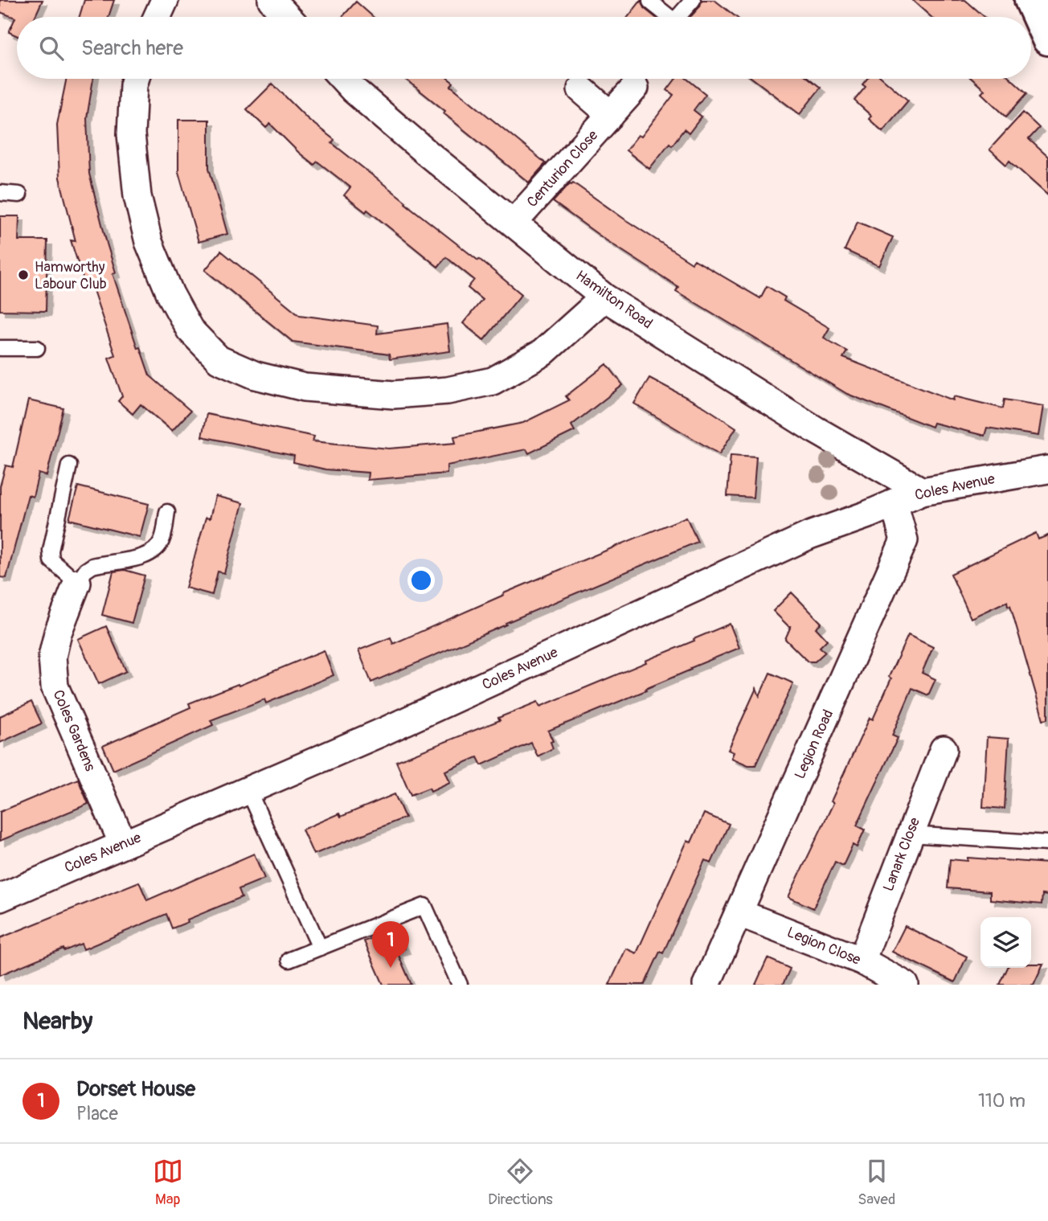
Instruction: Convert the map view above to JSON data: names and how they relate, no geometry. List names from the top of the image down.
{
  "streets": {
    "street": [
      "Centurion Close",
      "Hamilton Road",
      "Coles Avenue",
      "Coles Gardens",
      "Legion Road",
      "Lanark Close",
      "Legion Close"
    ]
  },
  "crossings": [
    ["Centurion Close", "Hamilton Road"],
    ["Hamilton Road", "Coles Avenue"],
    ["Coles Avenue", "Coles Gardens"],
    ["Coles Avenue", "Legion Road"],
    ["Legion Road", "Legion Close"],
    ["Lanark Close", "Legion Close"]
  ],
  "places": ["Hamworthy Labour Club"],
  "page": {
    "search": "Search here",
    "pins": "1",
    "heading": "Nearby",
    "list": [
      {
        "mark": "1",
        "name": "Dorset House",
        "note": "Place",
        "value": "110 m"
      }
    ],
    "nav": ["Map", "Directions", "Saved"]
  }
}
